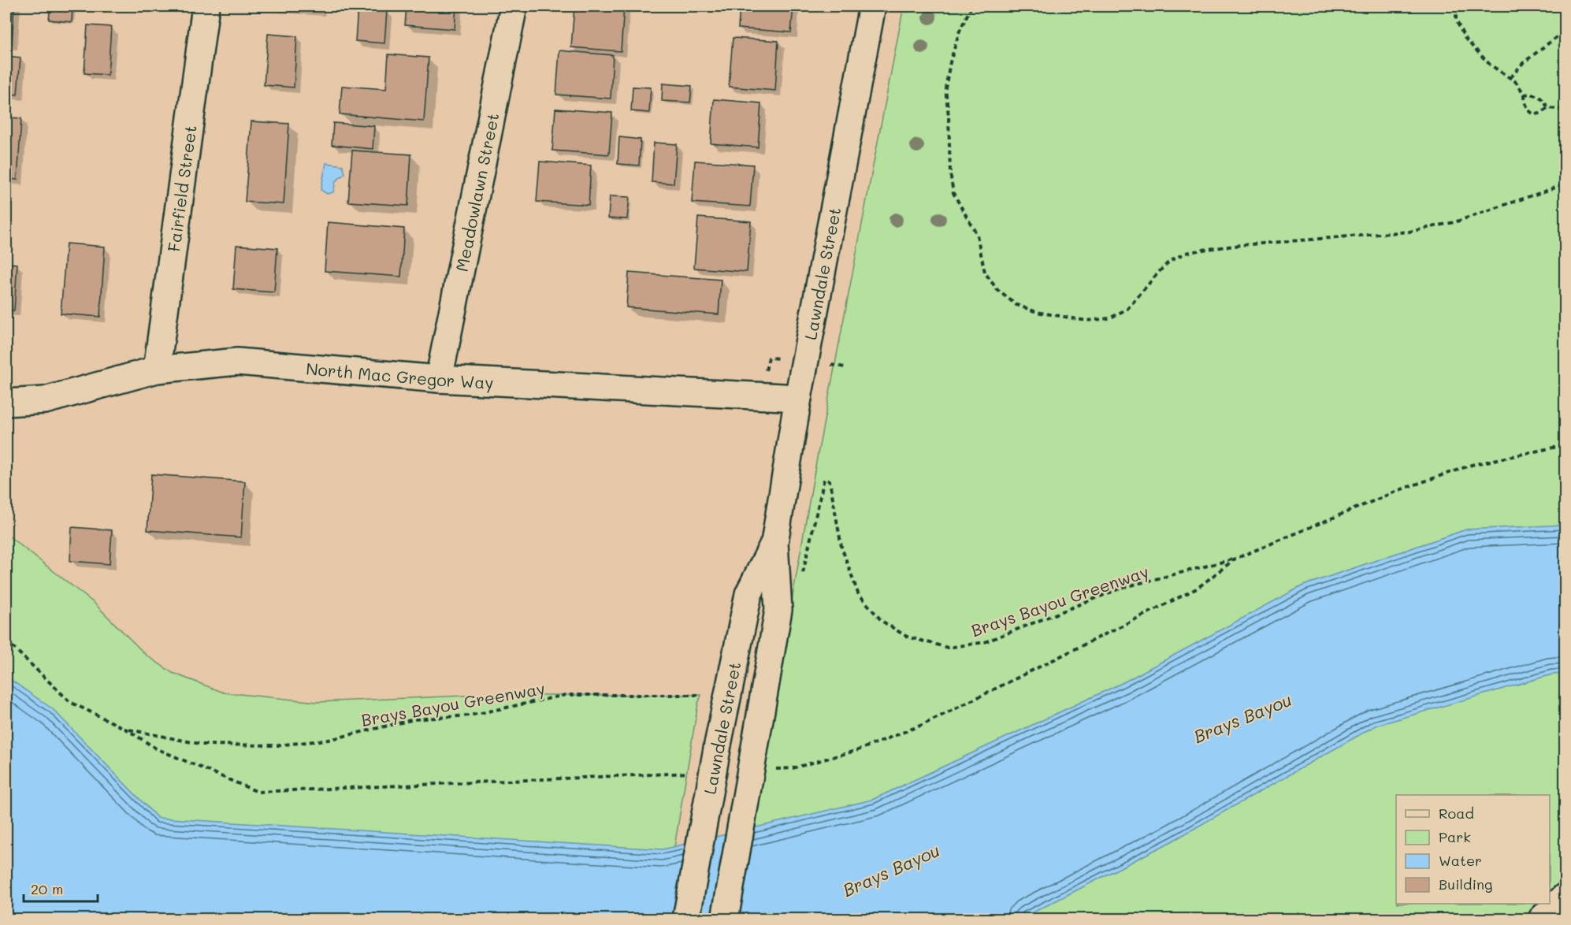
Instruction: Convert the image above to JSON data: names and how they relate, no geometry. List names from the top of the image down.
{
  "streets": {
    "street": [
      "Fairfield Street",
      "Meadowlawn Street",
      "Lawndale Street",
      "North Mac Gregor Way"
    ],
    "path": ["Brays Bayou Greenway"]
  },
  "crossings": [
    ["Fairfield Street", "North Mac Gregor Way"],
    ["Meadowlawn Street", "North Mac Gregor Way"],
    ["Lawndale Street", "North Mac Gregor Way"]
  ],
  "water": ["Brays Bayou"],
  "legend": [
    "Road",
    "Park",
    "Water",
    "Building"
  ],
  "scale_bar": "20 m"
}
